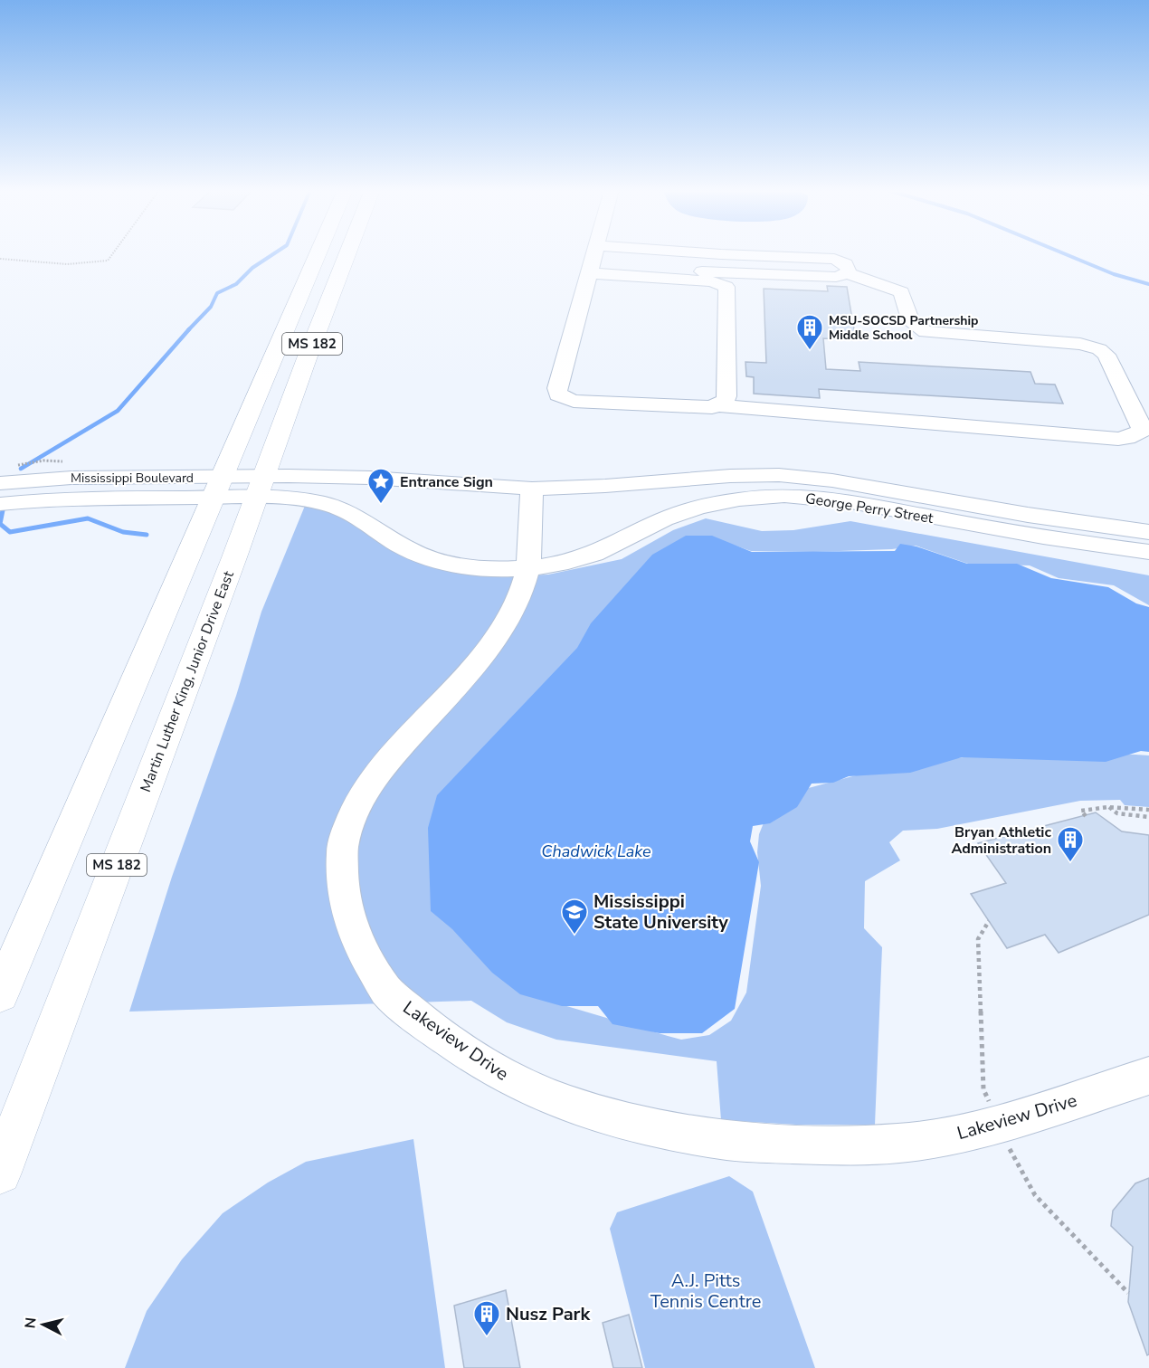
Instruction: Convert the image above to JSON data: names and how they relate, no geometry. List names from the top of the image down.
{
  "streets": {
    "main road": ["MS 182", "Martin Luther King, Junior Drive East"],
    "street": ["Mississippi Boulevard", "George Perry Street", "Lakeview Drive"]
  },
  "crossings": [
    ["MS 182", "Mississippi Boulevard"],
    ["Mississippi Boulevard", "George Perry Street"],
    ["Mississippi Boulevard", "Martin Luther King, Junior Drive East"],
    ["George Perry Street", "Martin Luther King, Junior Drive East"],
    ["George Perry Street", "Lakeview Drive"]
  ],
  "water": ["Chadwick Lake"],
  "parks": ["A.J. Pitts Tennis Centre"],
  "places": {
    "building": ["MSU-SOCSD Partnership Middle School", "Bryan Athletic Administration", "Nusz Park"],
    "place": ["Entrance Sign"],
    "school or university": ["Mississippi State University"]
  },
  "north": "left"
}
